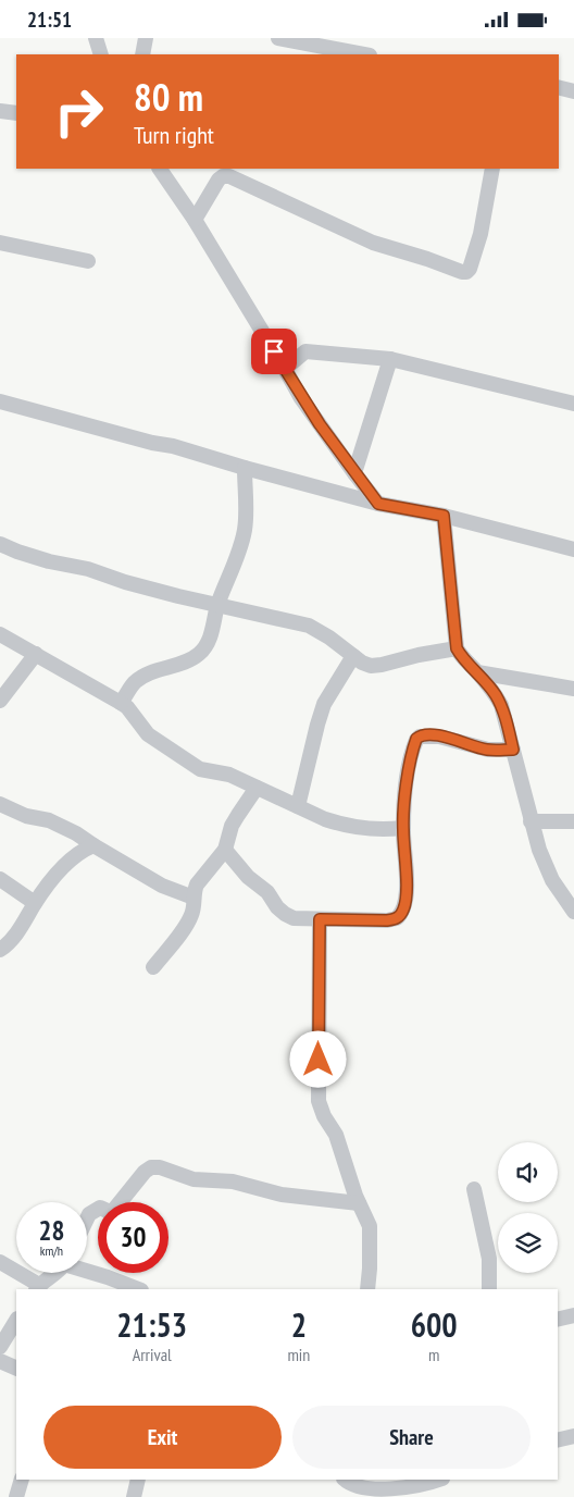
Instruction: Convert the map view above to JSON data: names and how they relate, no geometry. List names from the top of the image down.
{
  "page": {
    "status": "21:51",
    "turn": ["80 m", "Turn right"],
    "speed": "28 km/h",
    "limit": "30",
    "eta": [
      "21:53",
      "Arrival",
      "2",
      "min",
      "600",
      "m"
    ],
    "buttons": ["Exit", "Share"]
  }
}
